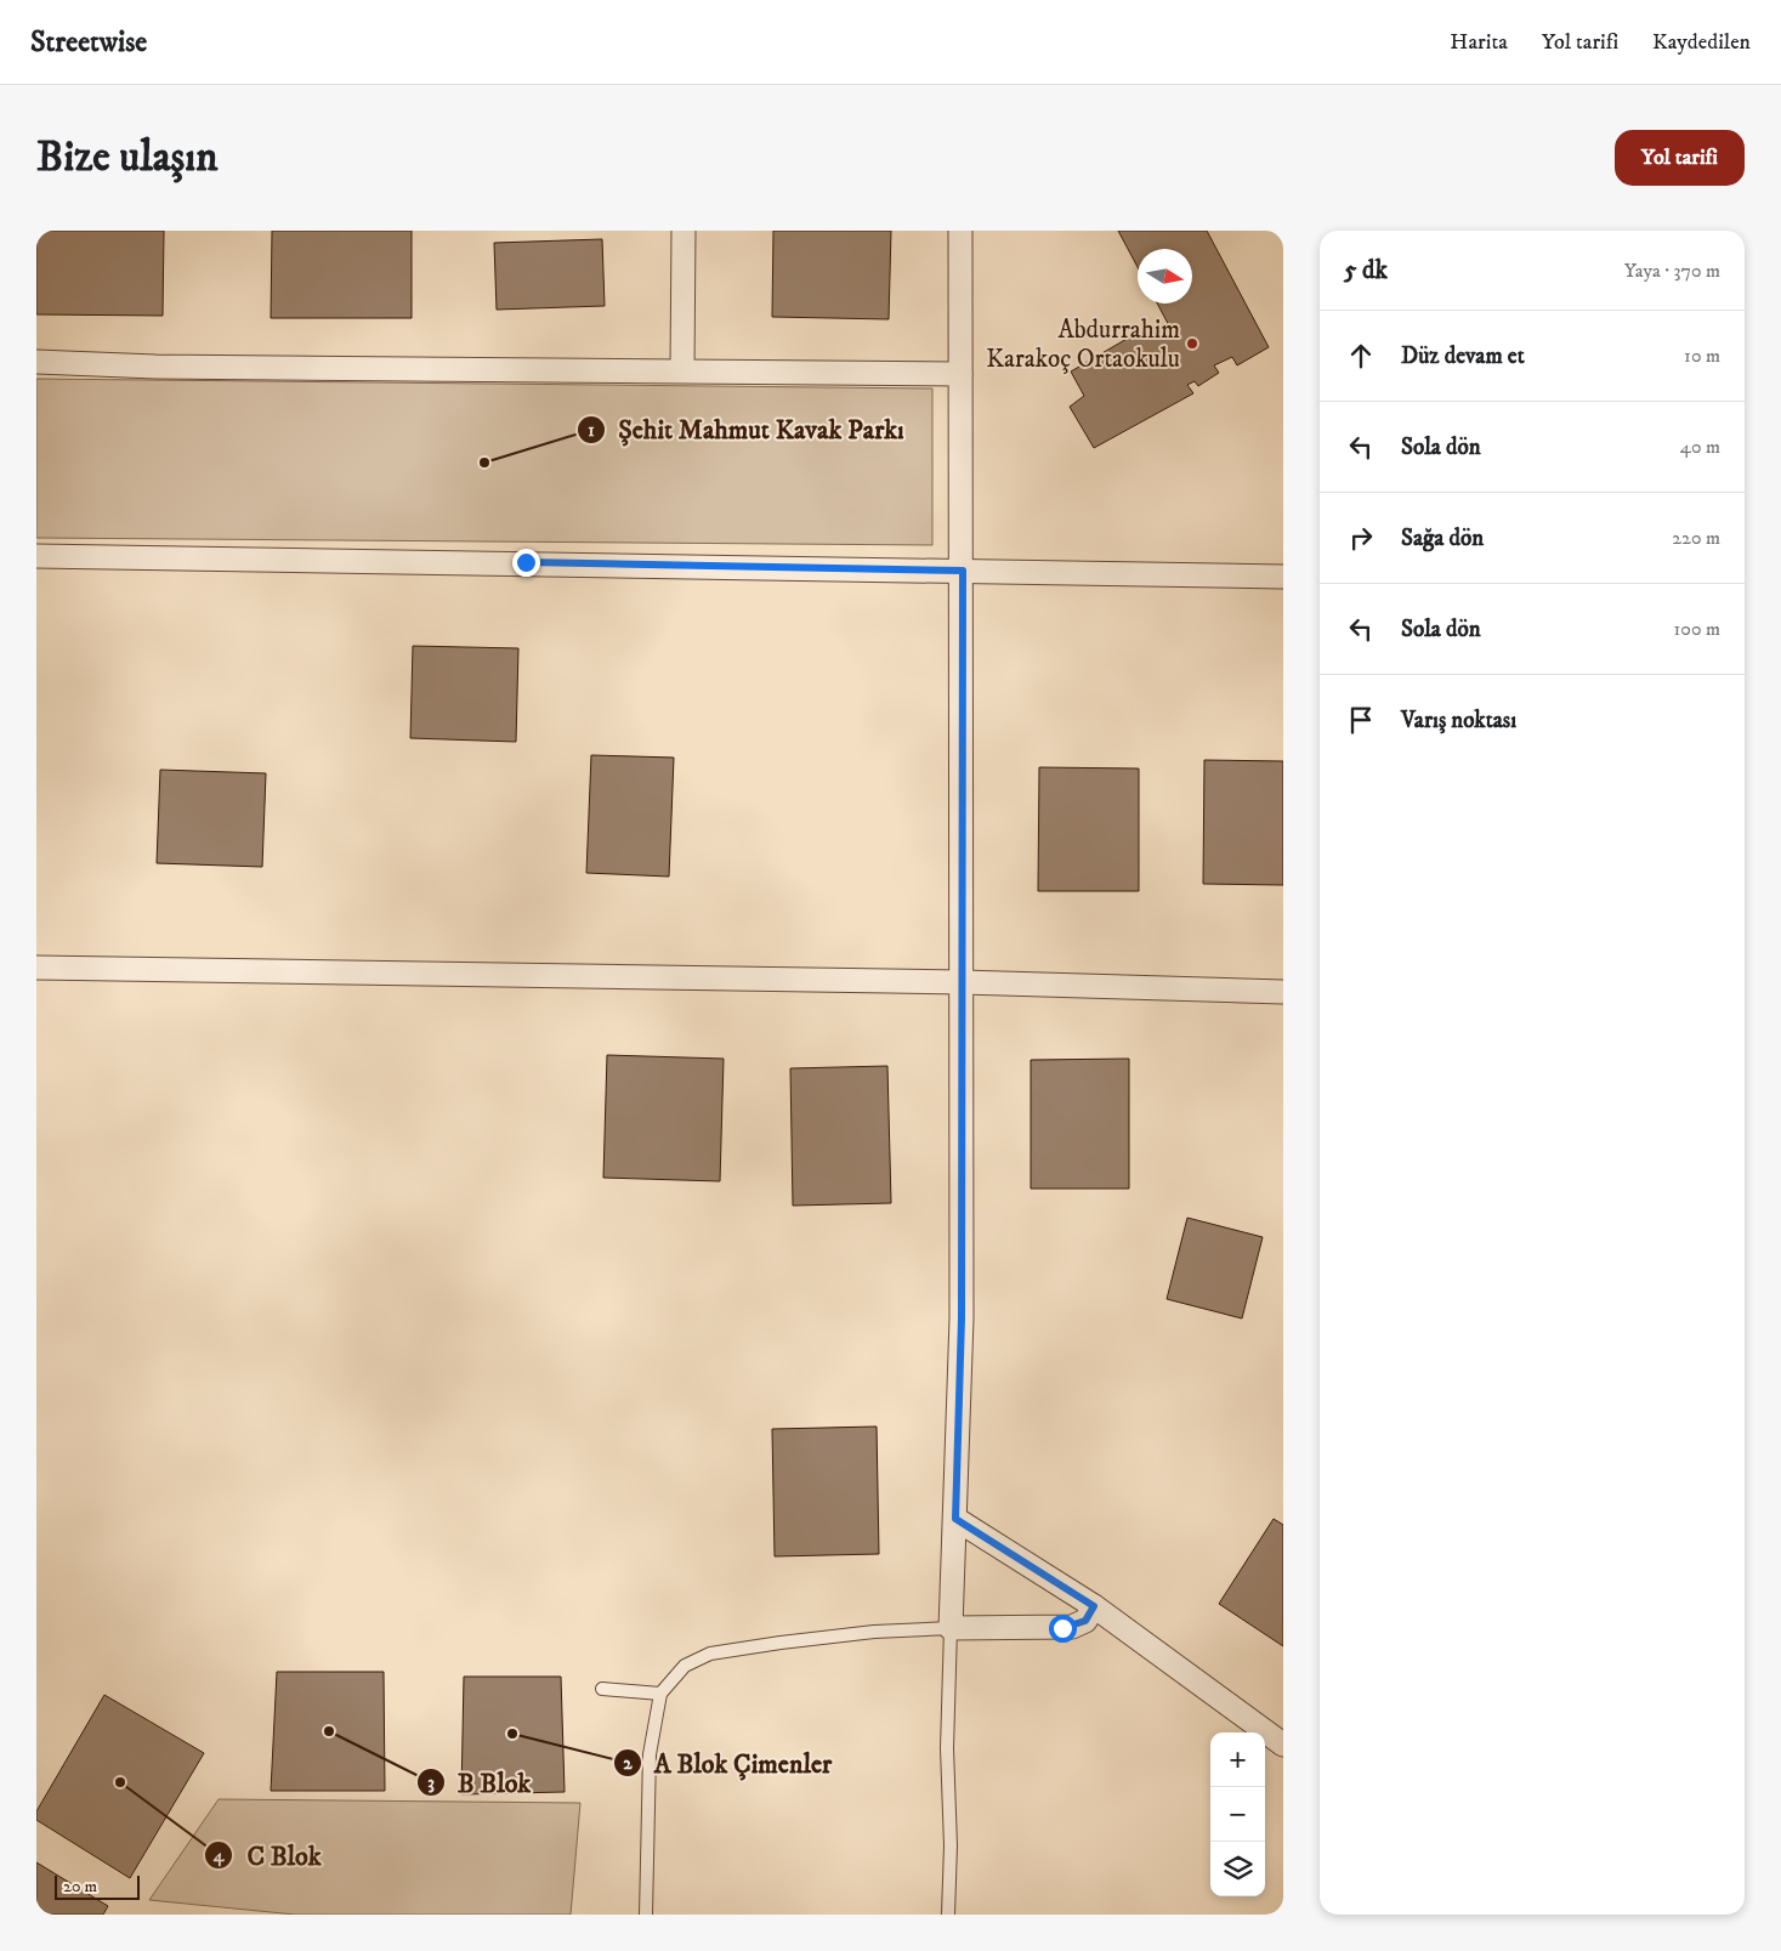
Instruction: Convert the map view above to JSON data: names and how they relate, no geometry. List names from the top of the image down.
{
  "places": [
    "Abdurrahim Karakoç Ortaokulu",
    "Şehit Mahmut Kavak Parkı",
    "B Blok",
    "A Blok Çimenler",
    "C Blok"
  ],
  "scale_bar": "20 m",
  "north": "right",
  "page": {
    "header": "Streetwise",
    "nav": ["Harita", "Yol tarifi", "Kaydedilen"],
    "buttons": "Yol tarifi",
    "title": "Bize ulaşın",
    "heading": ["5 dk", "Yaya · 370 m"],
    "list": [
      ["Düz devam et", "10 m"],
      ["Sola dön", "40 m"],
      ["Sağa dön", "220 m"],
      ["Sola dön", "100 m"],
      "Varış noktası"
    ],
    "map_buttons": ["+", "−"],
    "scale": "20 m"
  }
}
